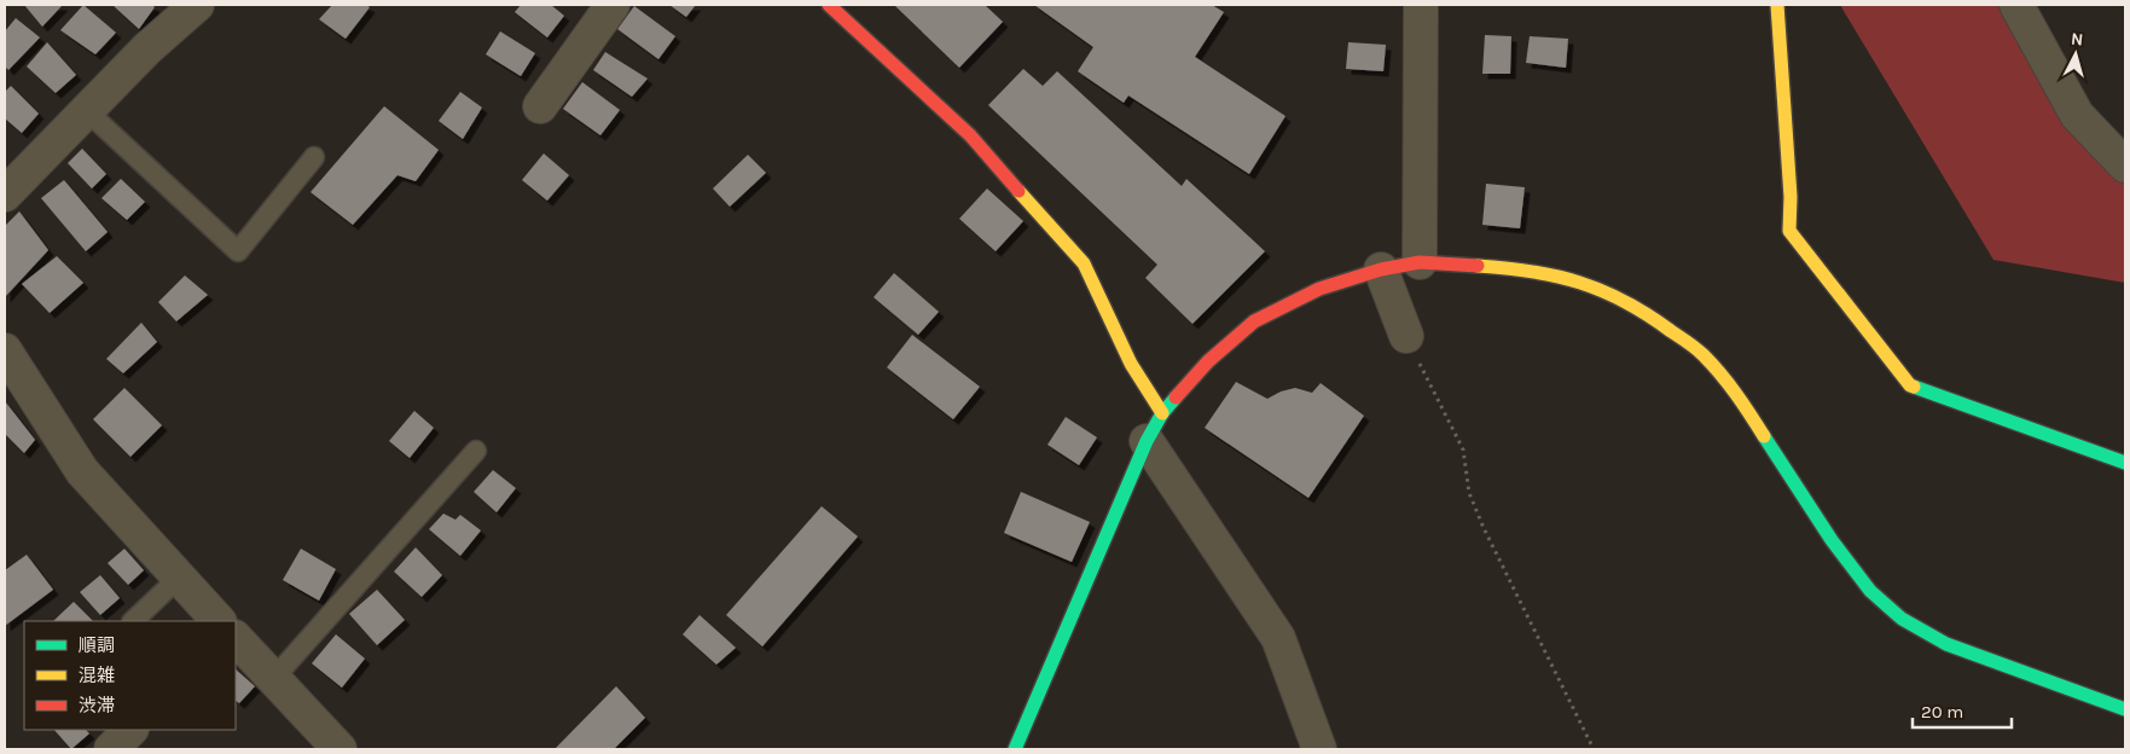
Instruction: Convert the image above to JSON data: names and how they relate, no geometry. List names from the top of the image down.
{
  "legend": ["順調", "混雑", "渋滞"],
  "scale_bar": "20 m",
  "north": "top"
}
